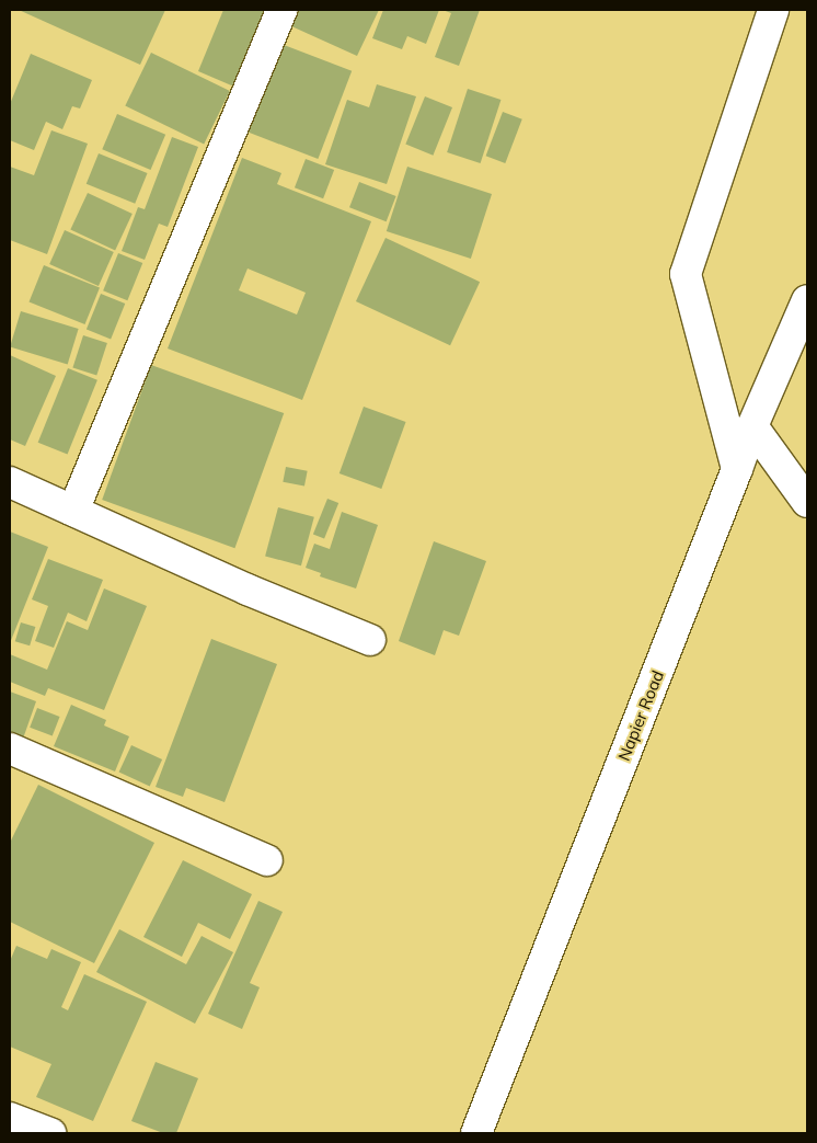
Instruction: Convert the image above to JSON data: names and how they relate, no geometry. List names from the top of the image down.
{
  "streets": {
    "street": ["Napier Road"]
  }
}
